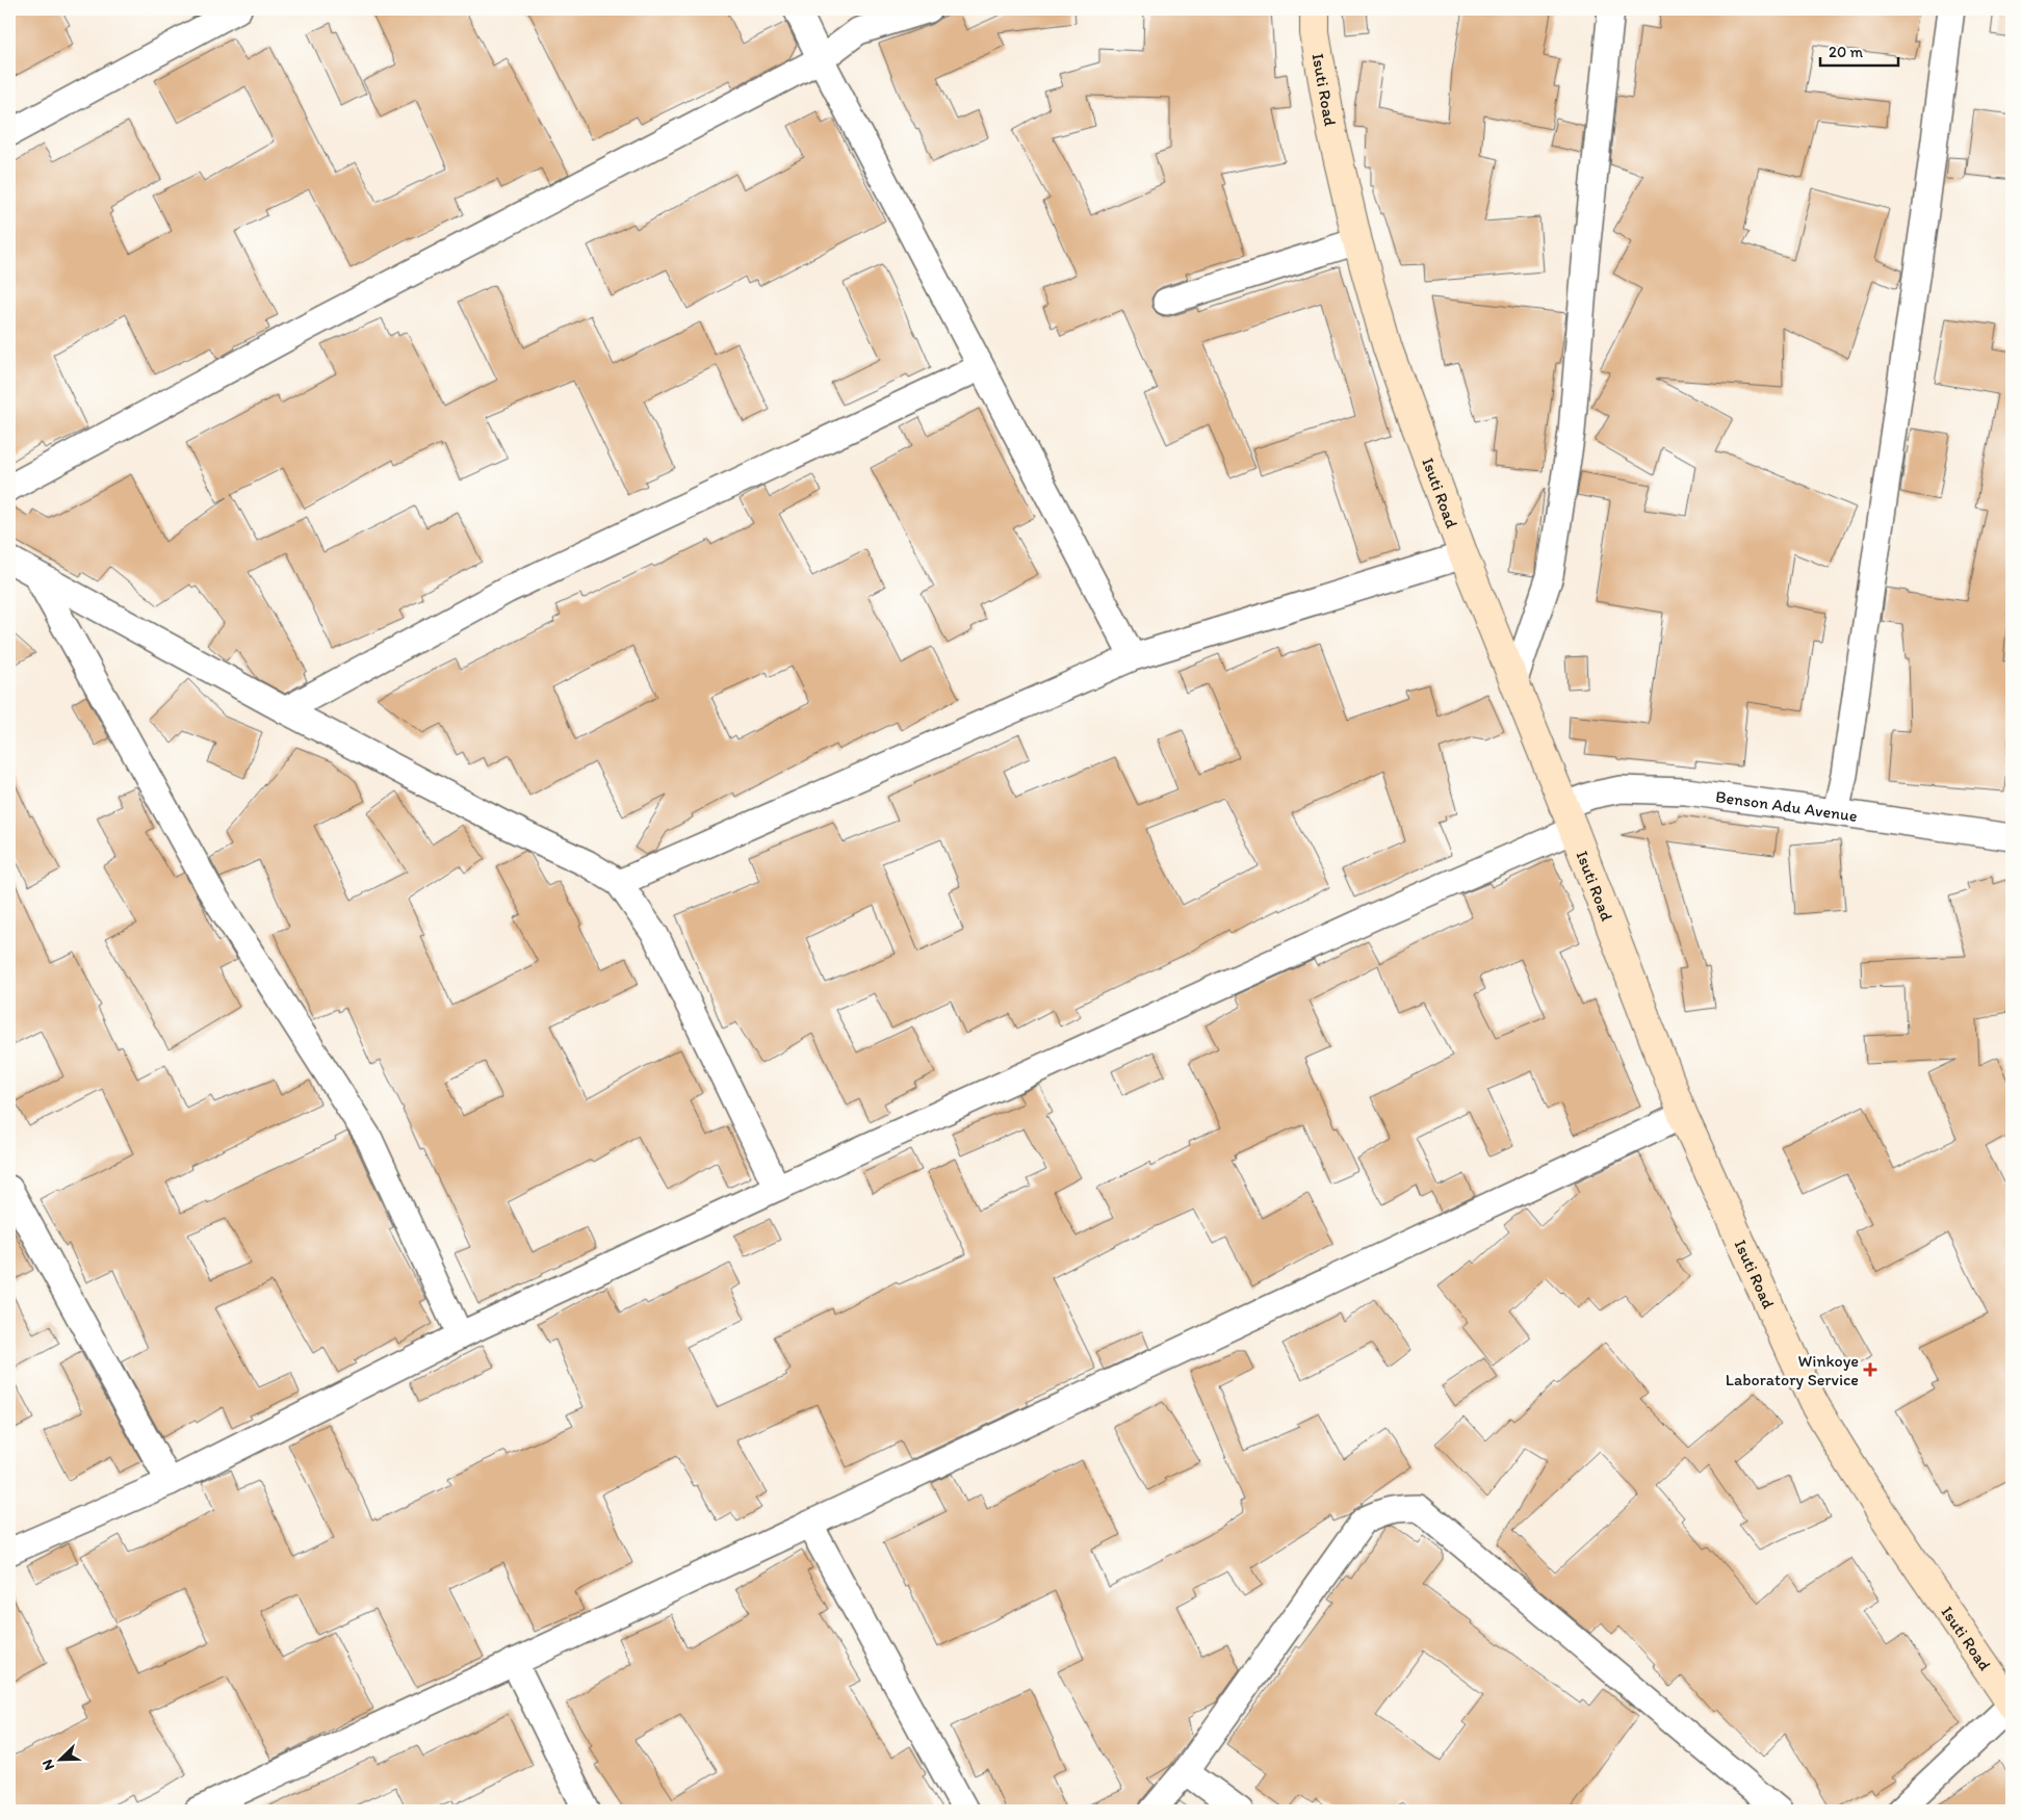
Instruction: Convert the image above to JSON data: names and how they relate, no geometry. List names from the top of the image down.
{
  "streets": {
    "street": ["Isuti Road", "Benson Adu Avenue"]
  },
  "crossings": [
    ["Isuti Road", "Benson Adu Avenue"]
  ],
  "places": {
    "health": ["Winkoye Laboratory Service"]
  },
  "scale_bar": "20 m",
  "north": "bottom left"
}
